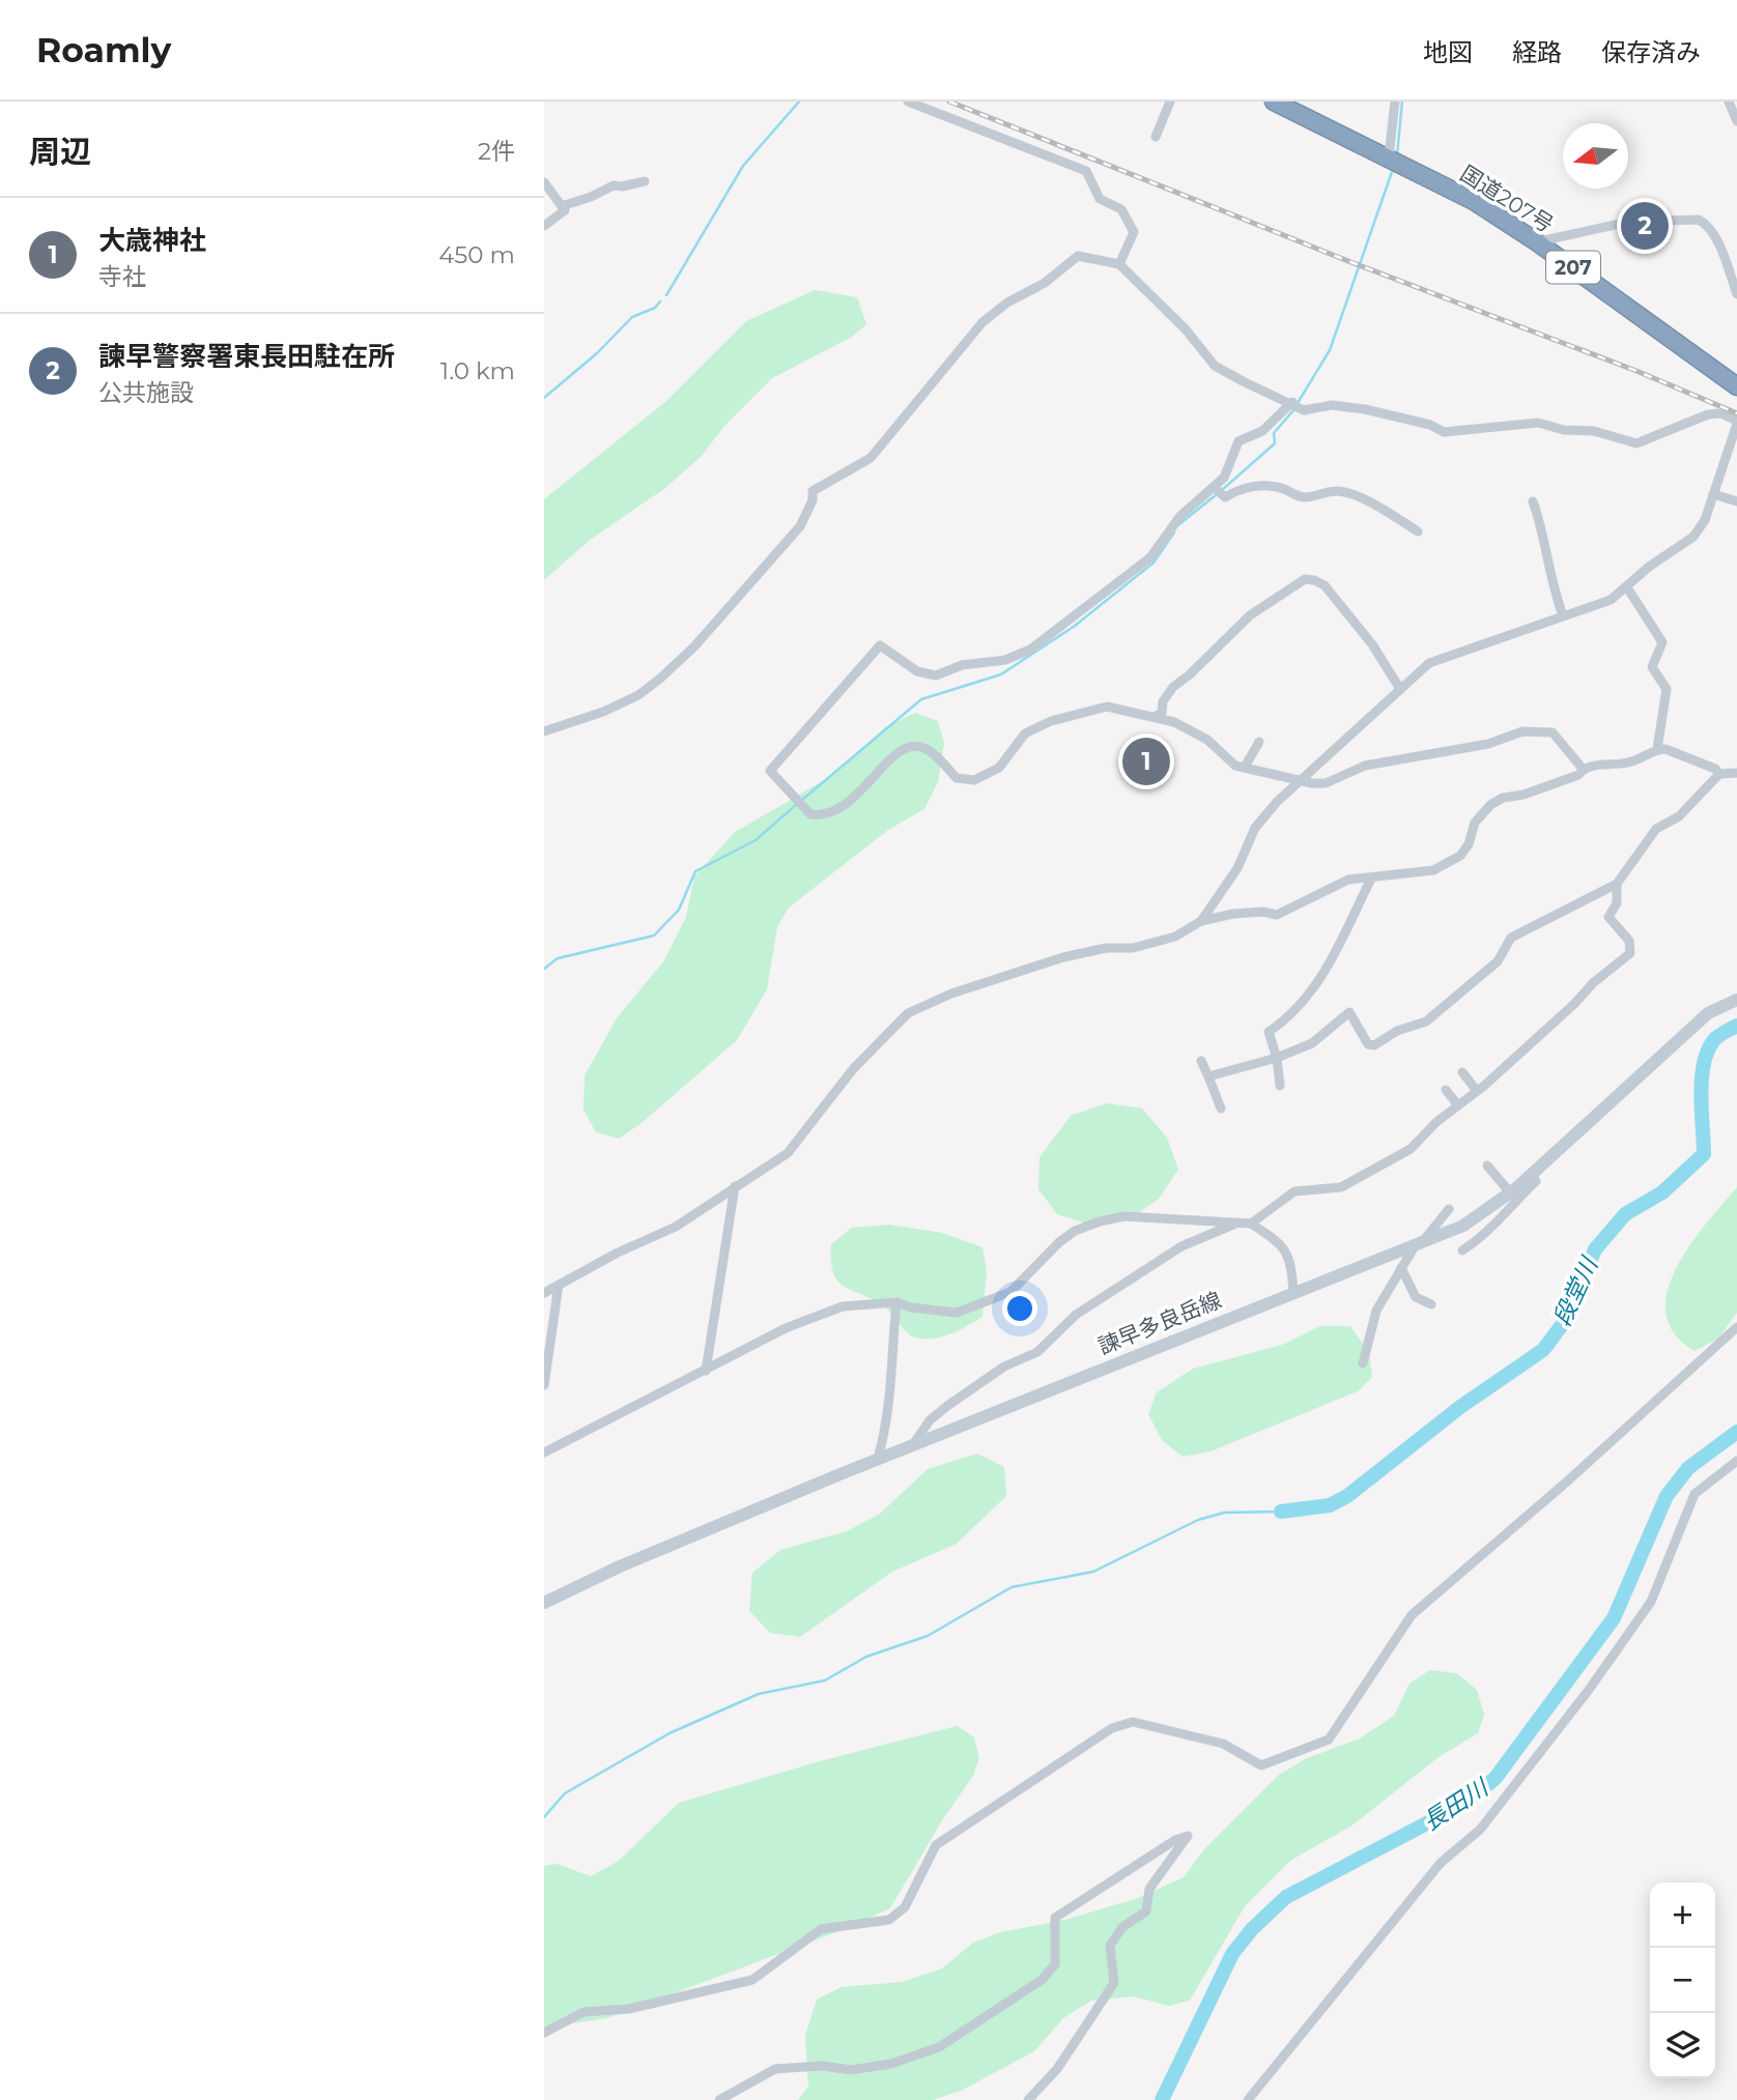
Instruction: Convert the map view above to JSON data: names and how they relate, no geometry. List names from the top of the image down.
{
  "streets": {
    "highway": ["国道207号", "207"],
    "main road": ["諫早多良岳線"]
  },
  "water": ["段堂川", "長田川"],
  "north": "left",
  "page": {
    "header": "Roamly",
    "nav": ["地図", "経路", "保存済み"],
    "heading": ["周辺", "2件"],
    "list": [
      {
        "mark": "1",
        "name": "大歳神社",
        "note": "寺社",
        "value": "450 m"
      },
      {
        "mark": "2",
        "name": "諫早警察署東長田駐在所",
        "note": "公共施設",
        "value": "1.0 km"
      }
    ],
    "pins": ["2", "1"],
    "map_buttons": ["+", "−"]
  }
}
